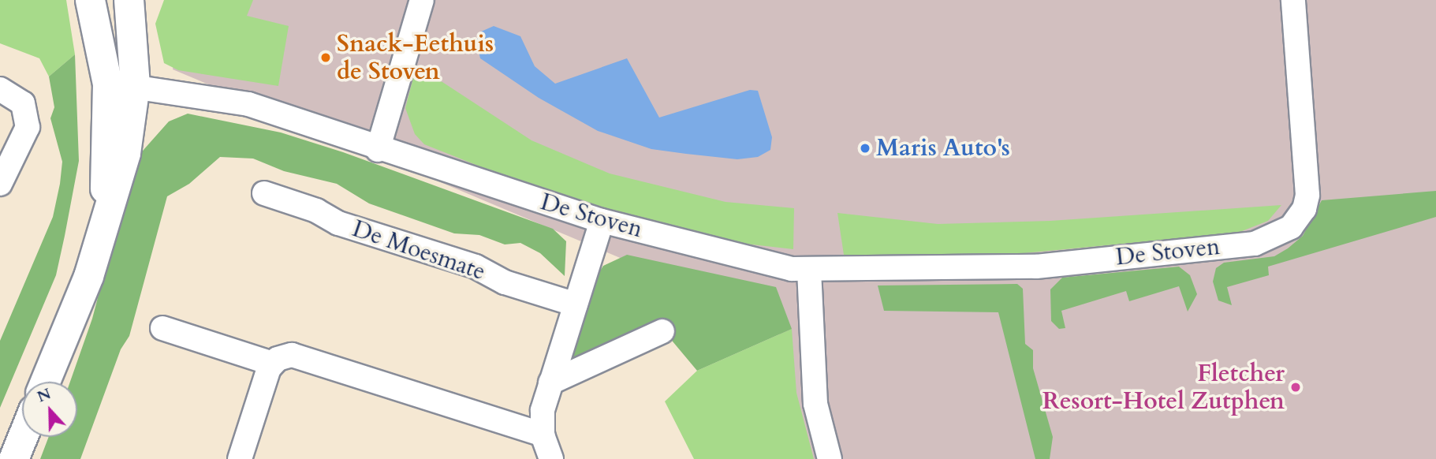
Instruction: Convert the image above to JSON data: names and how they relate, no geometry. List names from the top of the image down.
{
  "streets": {
    "street": ["De Stoven", "De Moesmate"]
  },
  "places": ["Snack-Eethuis de Stoven", "Maris Auto's", "Fletcher Resort-Hotel Zutphen"],
  "north": "top"
}
